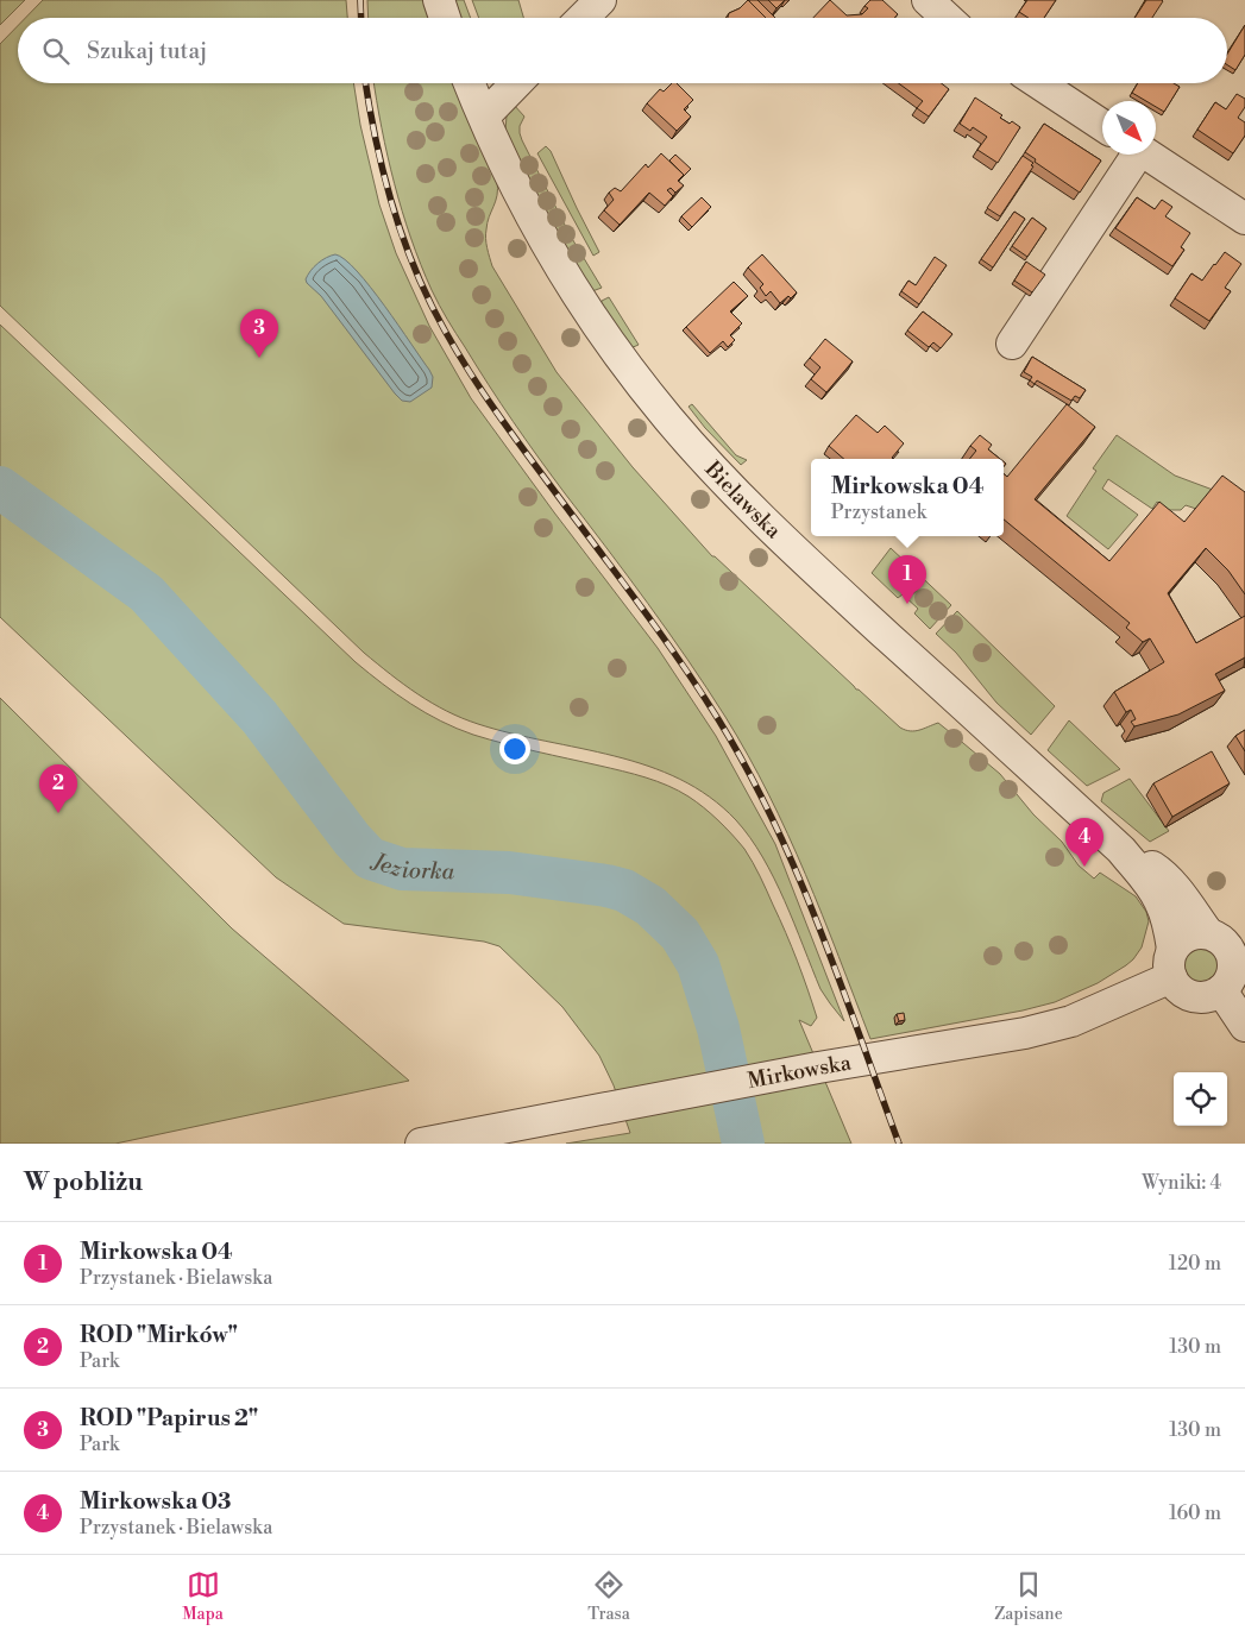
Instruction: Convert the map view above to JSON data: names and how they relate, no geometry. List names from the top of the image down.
{
  "streets": {
    "street": ["Bielawska", "Mirkowska"]
  },
  "crossings": [
    ["Bielawska", "Mirkowska"]
  ],
  "water": ["Jeziorka"],
  "north": "bottom right",
  "page": {
    "search": "Szukaj tutaj",
    "pins": [
      "3",
      "1",
      "2",
      "4"
    ],
    "popup": ["Mirkowska 04", "Przystanek"],
    "heading": ["W pobliżu", "Wyniki: 4"],
    "list": [
      {
        "mark": "1",
        "name": "Mirkowska 04",
        "note": "Przystanek · Bielawska",
        "value": "120 m"
      },
      {
        "mark": "2",
        "name": "ROD \"Mirków\"",
        "note": "Park",
        "value": "130 m"
      },
      {
        "mark": "3",
        "name": "ROD \"Papirus 2\"",
        "note": "Park",
        "value": "130 m"
      },
      {
        "mark": "4",
        "name": "Mirkowska 03",
        "note": "Przystanek · Bielawska",
        "value": "160 m"
      }
    ],
    "nav": ["Mapa", "Trasa", "Zapisane"]
  }
}
